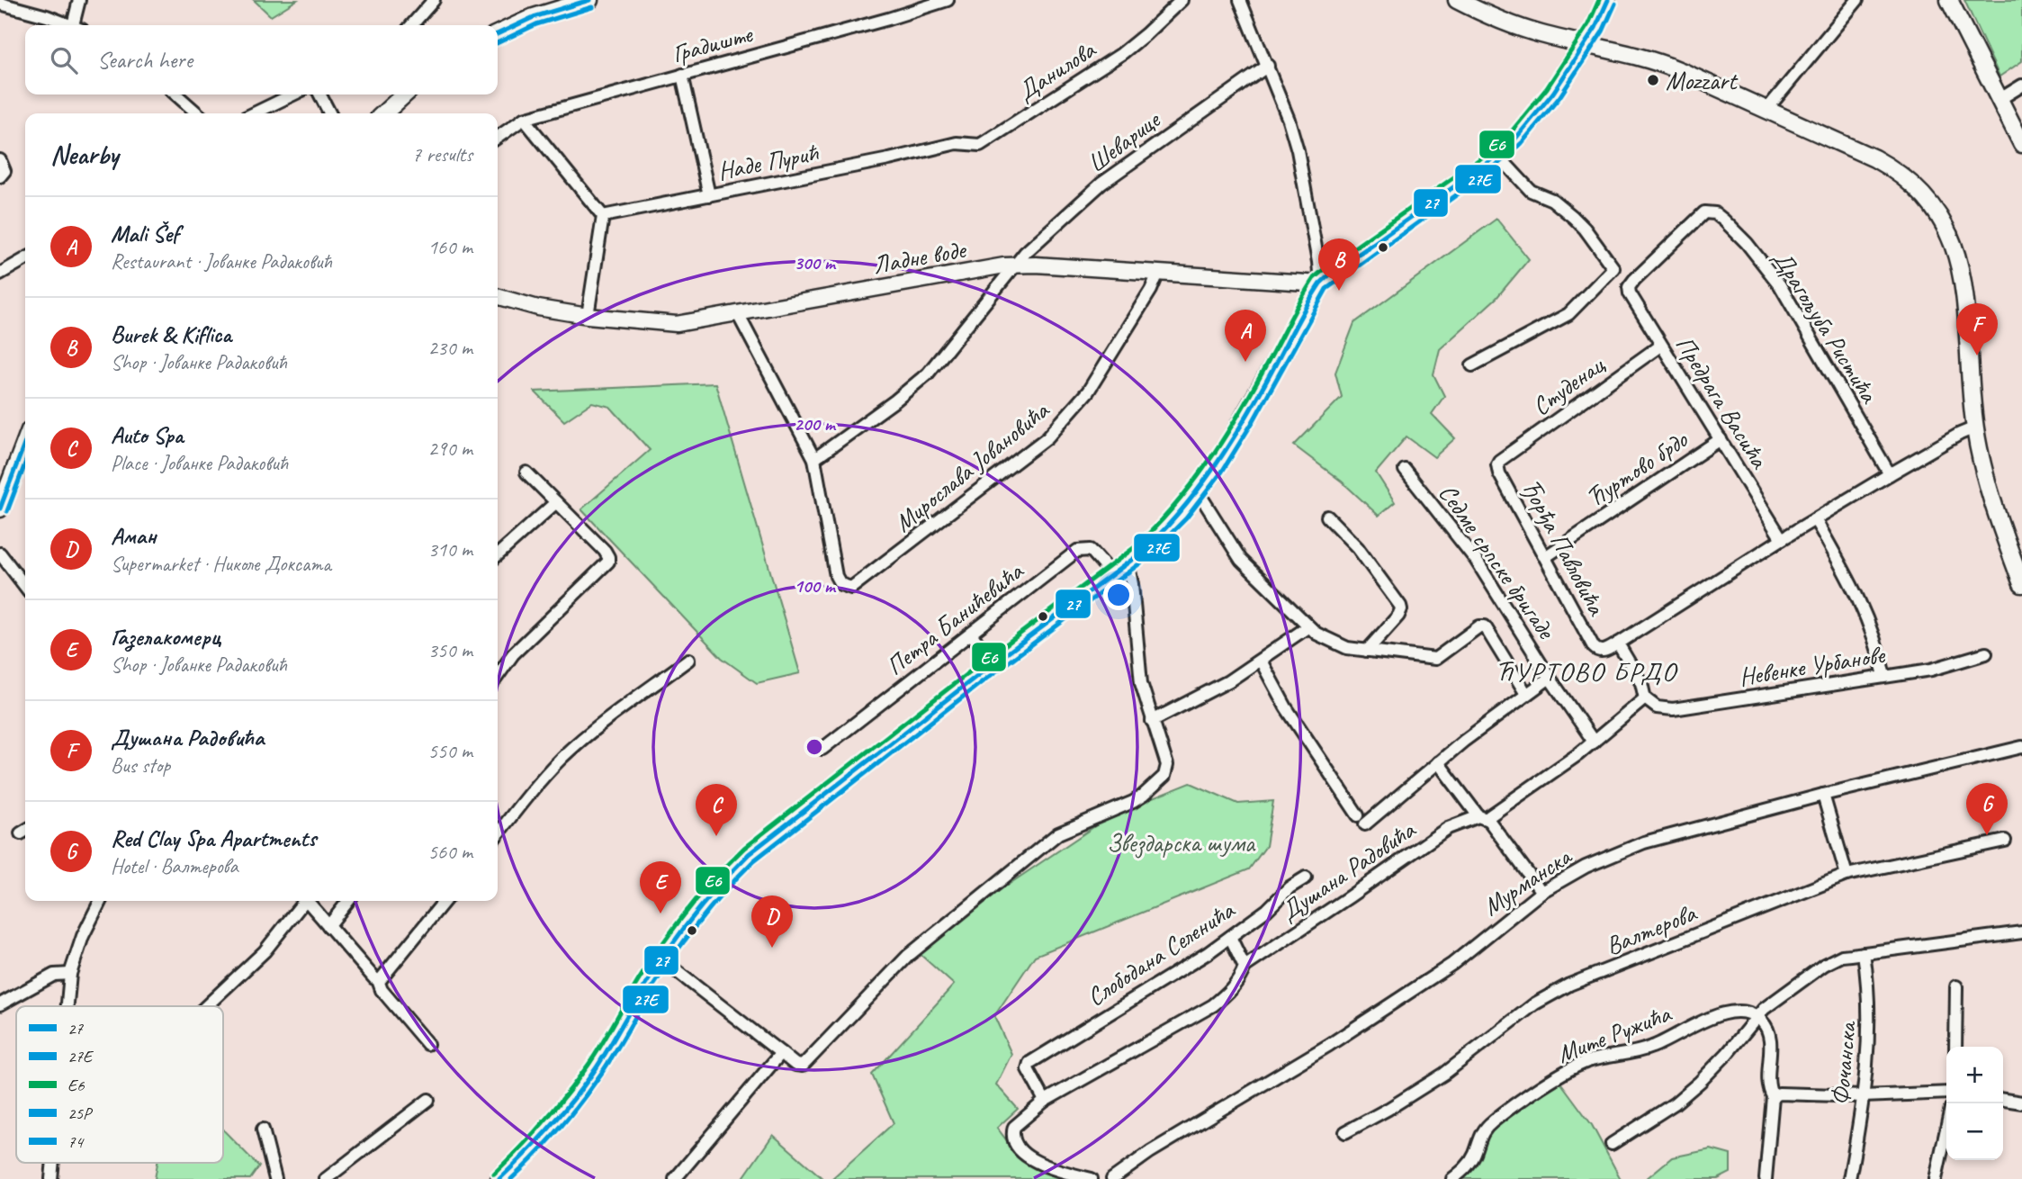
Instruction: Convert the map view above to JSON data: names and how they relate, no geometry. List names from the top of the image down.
{
  "streets": {
    "street": [
      "Градиште",
      "Данилова",
      "Шеварице",
      "Наде Пурић",
      "Ладне воде",
      "Драгољуба Ристића",
      "Студенац",
      "Предрага Васића",
      "Мирослава Јовановића",
      "Ћуртово брдо",
      "Ђорђа Павловића",
      "Седме српске бригаде",
      "Петра Банићевића",
      "Невенке Урбанове",
      "Душана Радовића",
      "Мурманска",
      "Валтерова",
      "Слободана Селенића",
      "Мите Ружића",
      "Фочанска"
    ]
  },
  "crossings": [
    ["Данилова", "Наде Пурић"],
    ["Шеварице", "Ладне воде"],
    ["Шеварице", "Мирослава Јовановића"],
    ["Ладне воде", "Мирослава Јовановића"],
    ["Драгољуба Ристића", "Предрага Васића"],
    ["Студенац", "Предрага Васића"],
    ["Студенац", "Ђорђа Павловића"],
    ["Предрага Васића", "Ћуртово брдо"],
    ["Ћуртово брдо", "Ђорђа Павловића"],
    ["Седме српске бригаде", "Душана Радовића"],
    ["Невенке Урбанове", "Душана Радовића"]
  ],
  "districts": ["ЋУРТОВО БРДО"],
  "parks": ["Звездарска шума"],
  "places": ["Mozzart"],
  "lines": [
    "transit line 27",
    "transit line E6",
    "transit line 25P",
    "transit line 27E",
    "transit line 74"
  ],
  "legend": [
    "27",
    "27E",
    "E6",
    "25P",
    "74"
  ],
  "page": {
    "search": "Search here",
    "heading": ["Nearby", "7 results"],
    "list": [
      {
        "mark": "A",
        "name": "Mali Šef",
        "note": "Restaurant · Јованке Радаковић",
        "value": "160 m"
      },
      {
        "mark": "B",
        "name": "Burek & Kiflica",
        "note": "Shop · Јованке Радаковић",
        "value": "230 m"
      },
      {
        "mark": "C",
        "name": "Auto Spa",
        "note": "Place · Јованке Радаковић",
        "value": "290 m"
      },
      {
        "mark": "D",
        "name": "Аман",
        "note": "Supermarket · Николе Доксата",
        "value": "310 m"
      },
      {
        "mark": "E",
        "name": "Газелакомерц",
        "note": "Shop · Јованке Радаковић",
        "value": "350 m"
      },
      {
        "mark": "F",
        "name": "Душана Радовића",
        "note": "Bus stop",
        "value": "550 m"
      },
      {
        "mark": "G",
        "name": "Red Clay Spa Apartments",
        "note": "Hotel · Валтерова",
        "value": "560 m"
      }
    ],
    "pins": [
      "B",
      "F",
      "A",
      "G",
      "C",
      "E",
      "D"
    ],
    "map_buttons": ["+", "−"]
  },
  "rings": ["300 m", "200 m", "100 m"]
}
